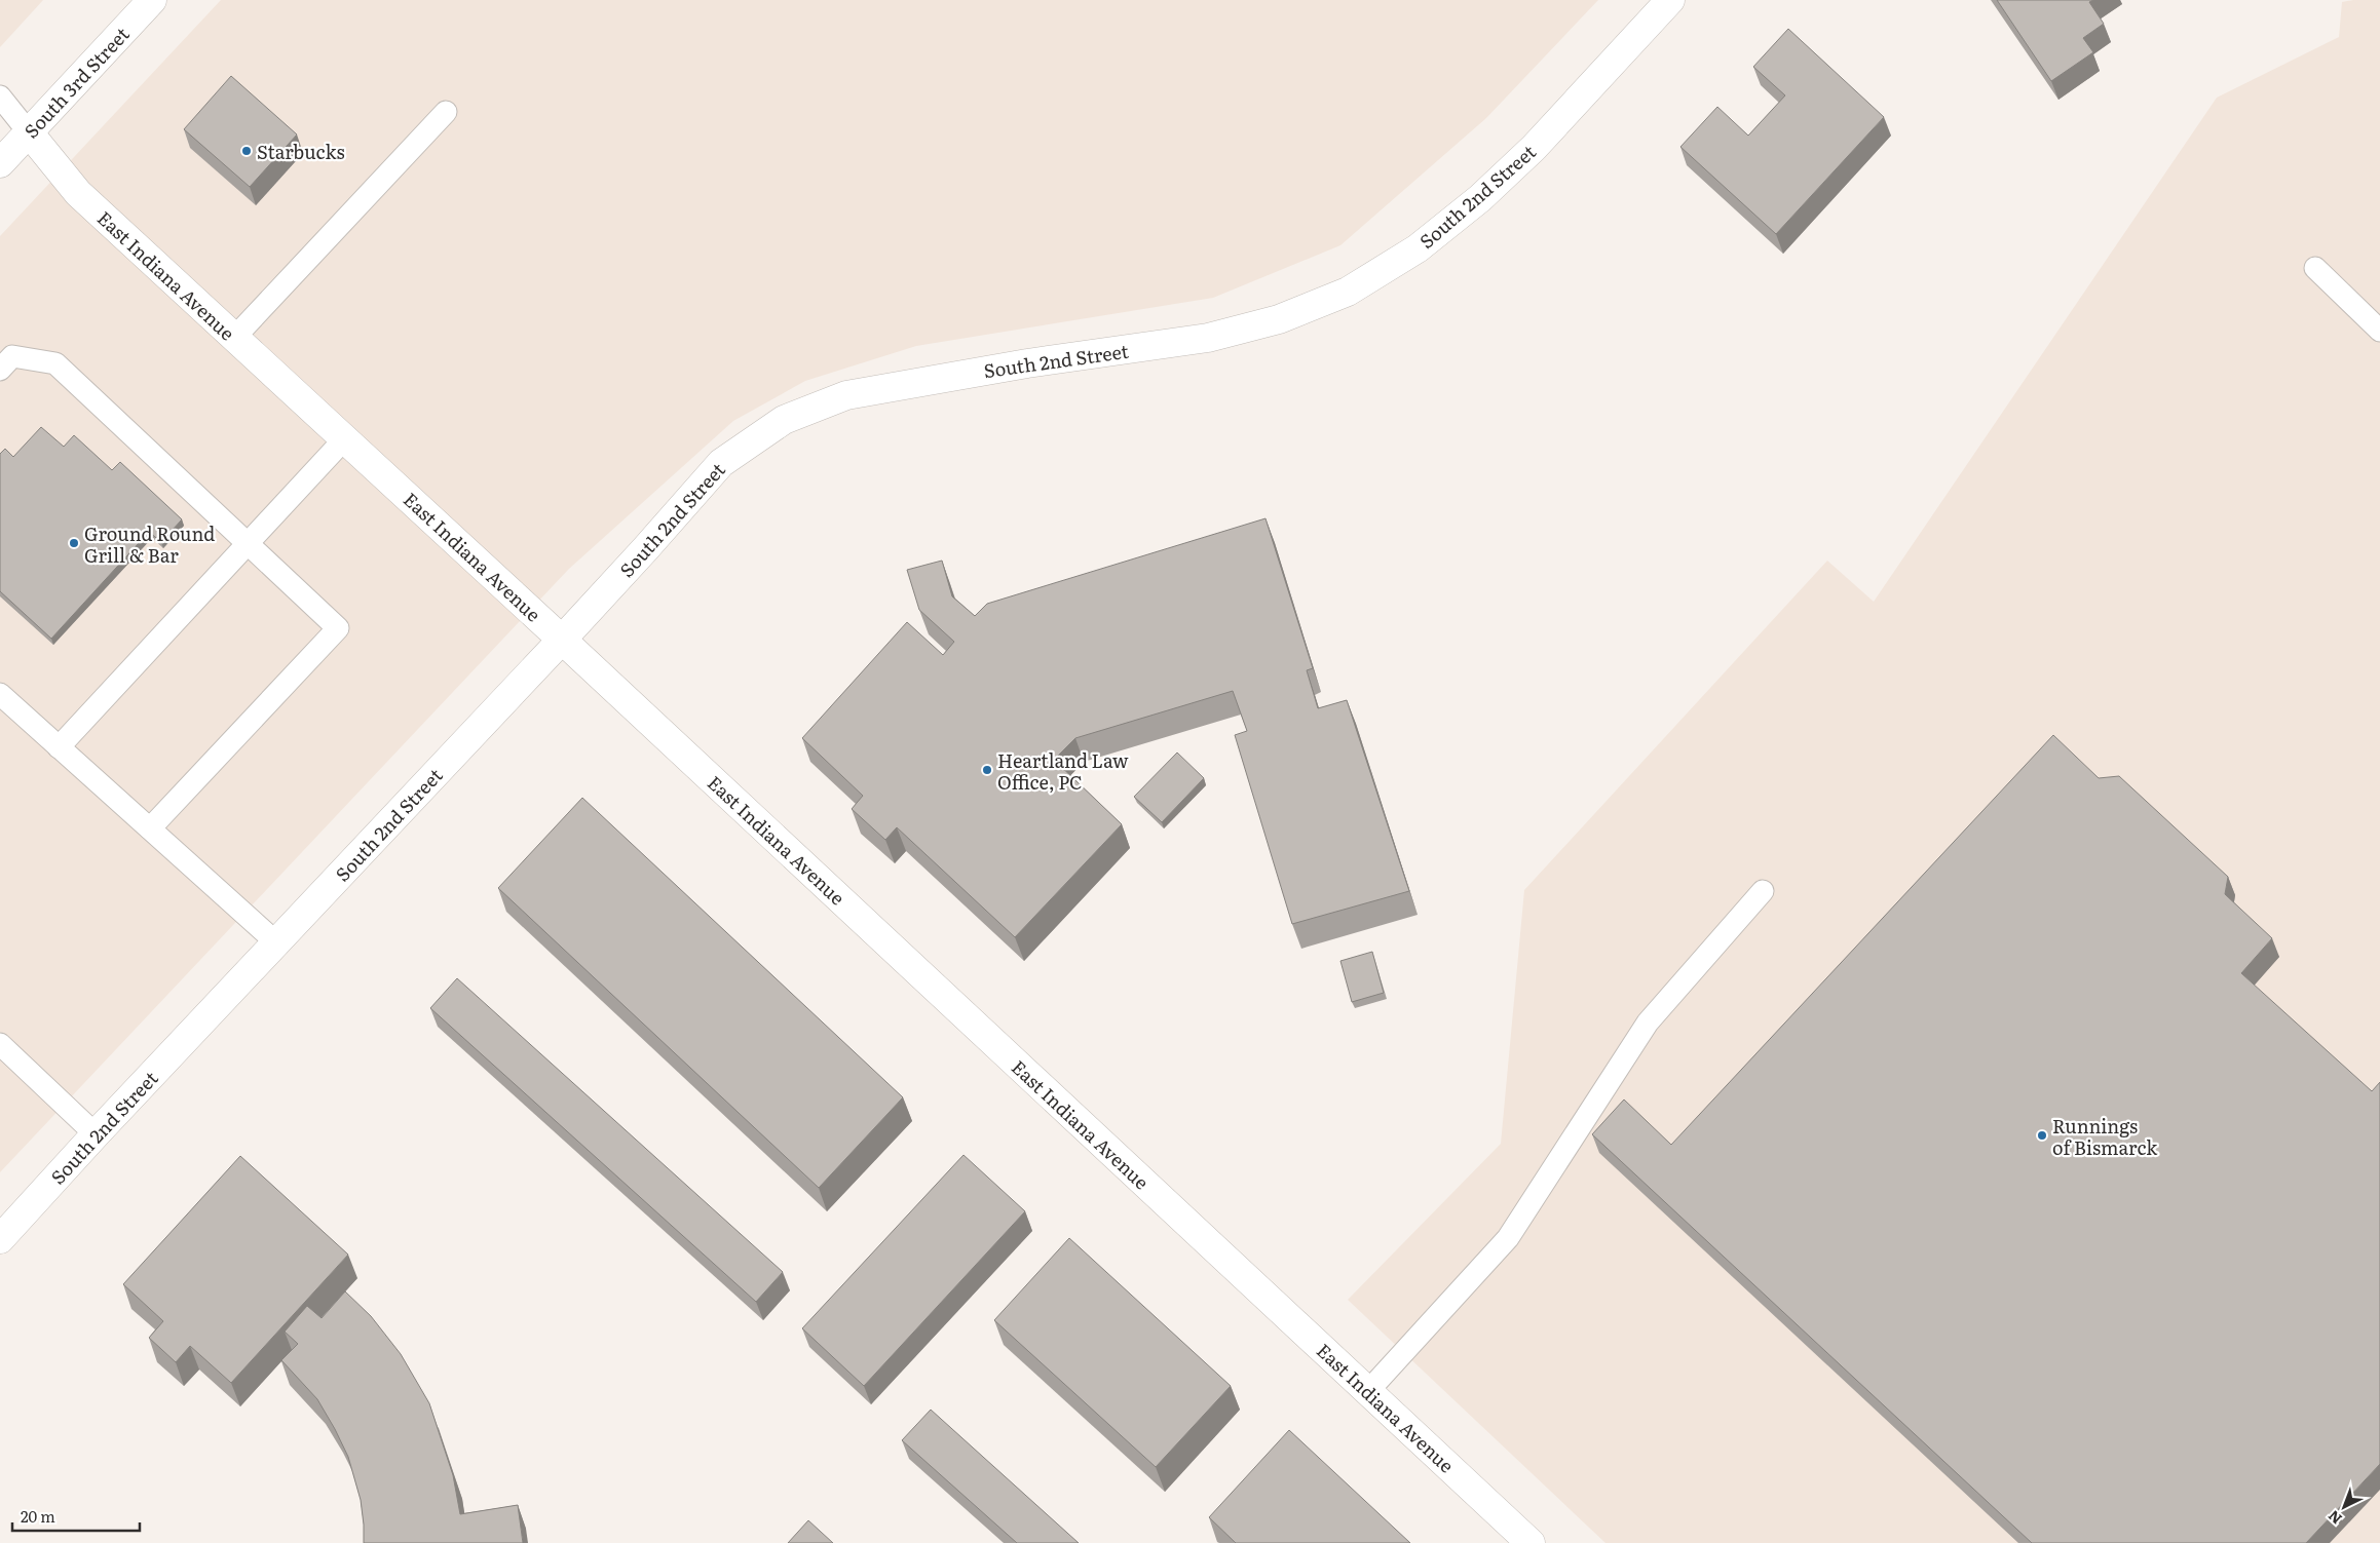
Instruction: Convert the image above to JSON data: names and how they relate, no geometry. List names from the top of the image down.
{
  "streets": {
    "street": ["South 3rd Street", "South 2nd Street", "East Indiana Avenue"]
  },
  "crossings": [
    ["South 3rd Street", "East Indiana Avenue"],
    ["South 2nd Street", "East Indiana Avenue"]
  ],
  "places": [
    "Starbucks",
    "Ground Round Grill & Bar",
    "Heartland Law Office, PC",
    "Runnings of Bismarck"
  ],
  "scale_bar": "20 m",
  "north": "bottom left"
}
